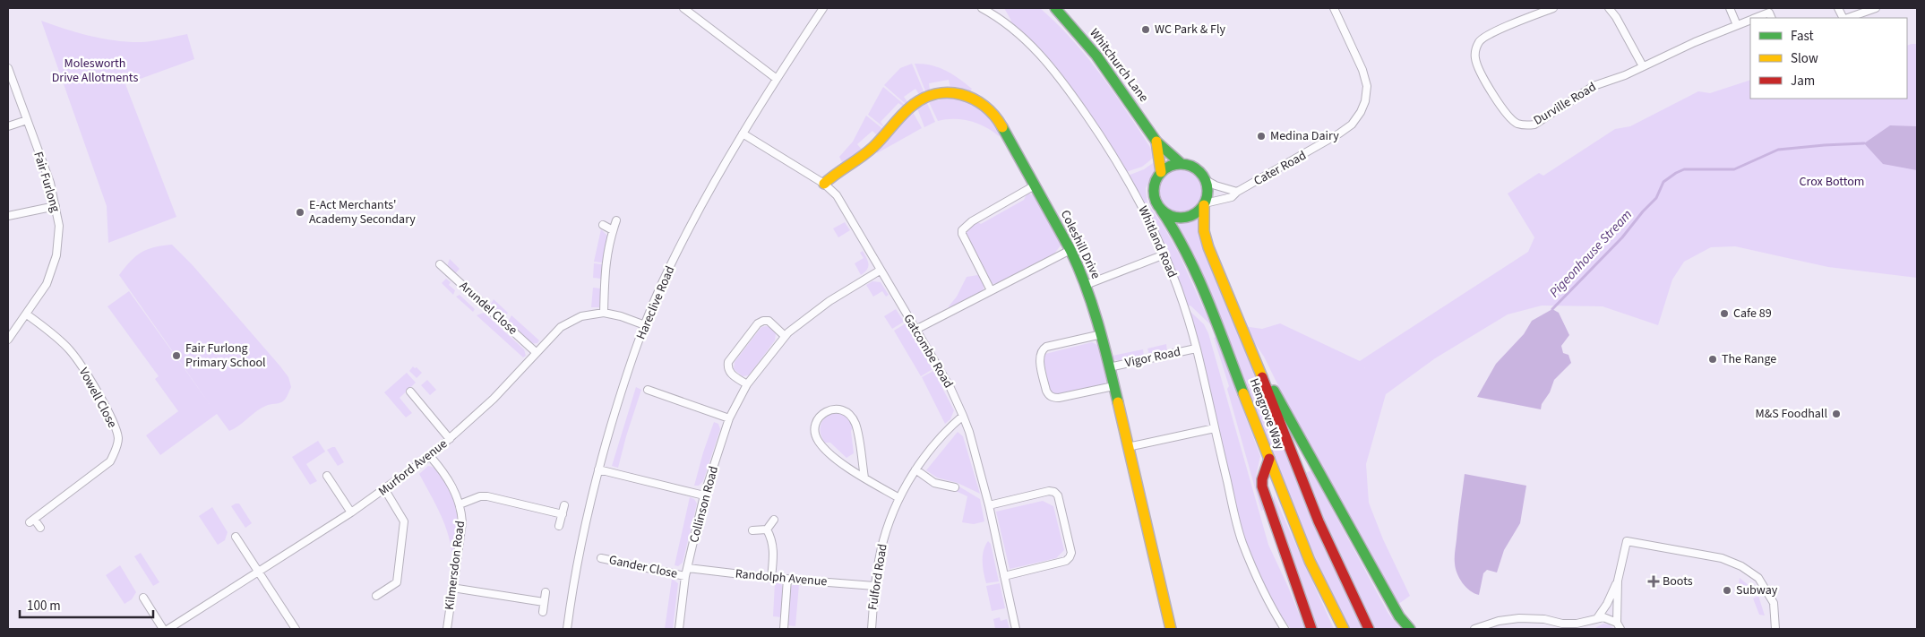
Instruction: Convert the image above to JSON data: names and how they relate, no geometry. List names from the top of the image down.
{
  "streets": {
    "main road": ["Whitchurch Lane", "Coleshill Drive", "Hengrove Way"],
    "street": [
      "Durville Road",
      "Cater Road",
      "Fair Furlong",
      "Whitland Road",
      "Hareclive Road",
      "Arundel Close",
      "Gatcombe Road",
      "Vigor Road",
      "Vowell Close",
      "Murford Avenue",
      "Collinson Road",
      "Kilmersdon Road",
      "Gander Close",
      "Fulford Road",
      "Randolph Avenue"
    ]
  },
  "crossings": [
    ["Whitchurch Lane", "Cater Road"],
    ["Whitchurch Lane", "Hengrove Way"],
    ["Cater Road", "Hengrove Way"],
    ["Fair Furlong", "Vowell Close"],
    ["Whitland Road", "Vigor Road"],
    ["Coleshill Drive", "Gatcombe Road"],
    ["Coleshill Drive", "Vigor Road"],
    ["Hareclive Road", "Gatcombe Road"],
    ["Hareclive Road", "Murford Avenue"],
    ["Arundel Close", "Murford Avenue"],
    ["Gatcombe Road", "Collinson Road"],
    ["Gatcombe Road", "Fulford Road"],
    ["Murford Avenue", "Kilmersdon Road"],
    ["Collinson Road", "Gander Close"],
    ["Collinson Road", "Randolph Avenue"],
    ["Fulford Road", "Randolph Avenue"]
  ],
  "water": ["Pigeonhouse Stream"],
  "parks": ["Molesworth Drive Allotments", "Crox Bottom"],
  "places": {
    "other": [
      "WC Park & Fly",
      "Medina Dairy",
      "E-Act Merchants' Academy Secondary",
      "Cafe 89",
      "Fair Furlong Primary School",
      "The Range",
      "M&S Foodhall",
      "Subway"
    ],
    "health": ["Boots"]
  },
  "legend": ["Fast", "Slow", "Jam"],
  "scale_bar": "100 m"
}
